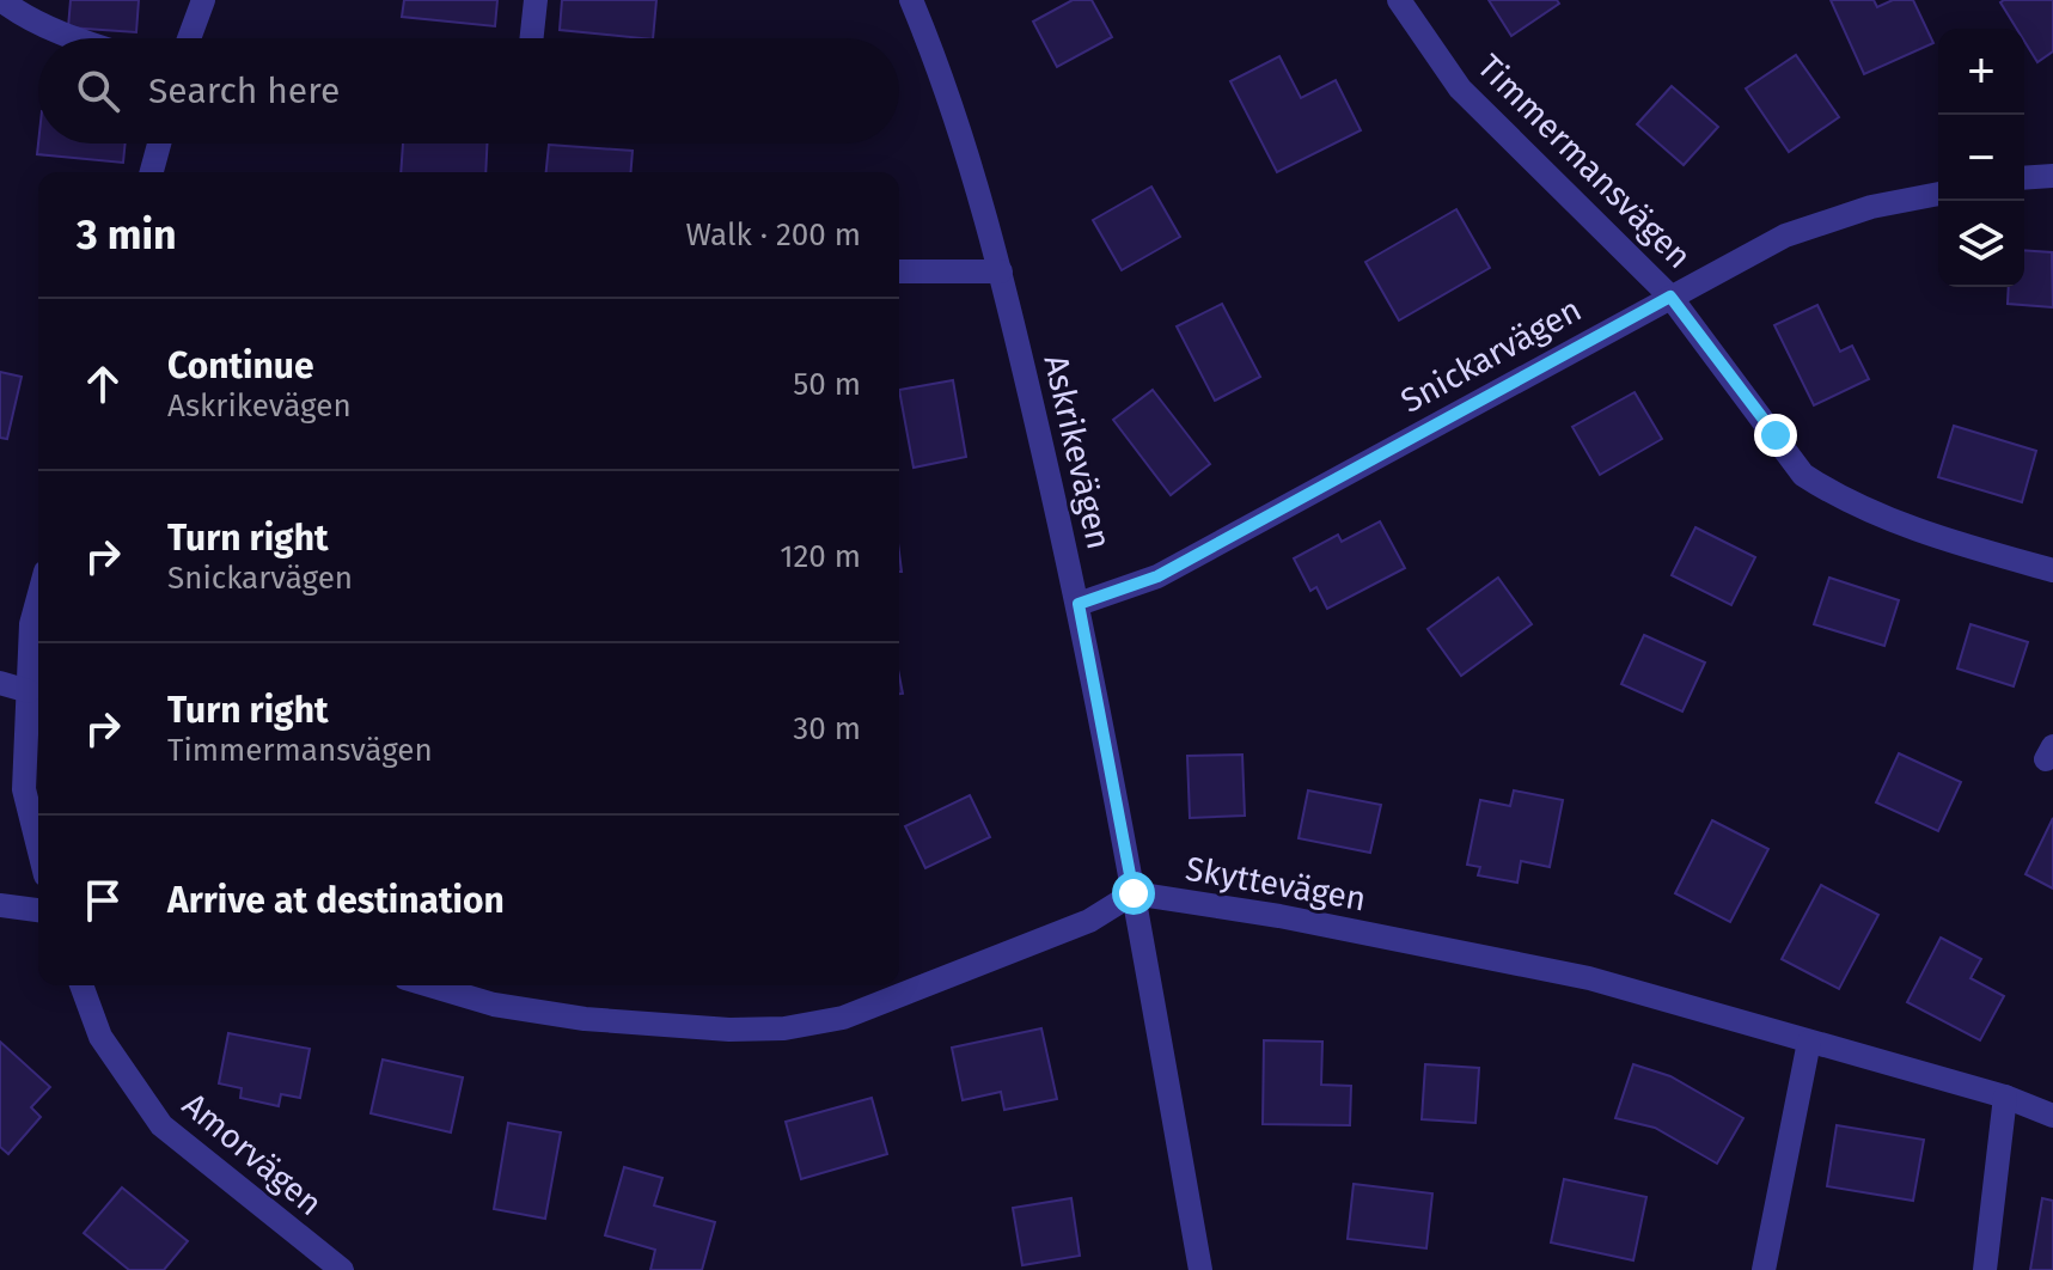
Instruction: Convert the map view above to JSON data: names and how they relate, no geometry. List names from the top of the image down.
{
  "streets": {
    "street": [
      "Timmermansvägen",
      "Snickarvägen",
      "Askrikevägen",
      "Skyttevägen",
      "Amorvägen"
    ]
  },
  "crossings": [
    ["Timmermansvägen", "Snickarvägen"],
    ["Snickarvägen", "Askrikevägen"],
    ["Askrikevägen", "Skyttevägen"]
  ],
  "page": {
    "map_buttons": ["+", "−"],
    "search": "Search here",
    "heading": ["3 min", "Walk · 200 m"],
    "list": [
      ["Continue", "Askrikevägen", "50 m"],
      ["Turn right", "Snickarvägen", "120 m"],
      ["Turn right", "Timmermansvägen", "30 m"],
      "Arrive at destination"
    ]
  }
}
